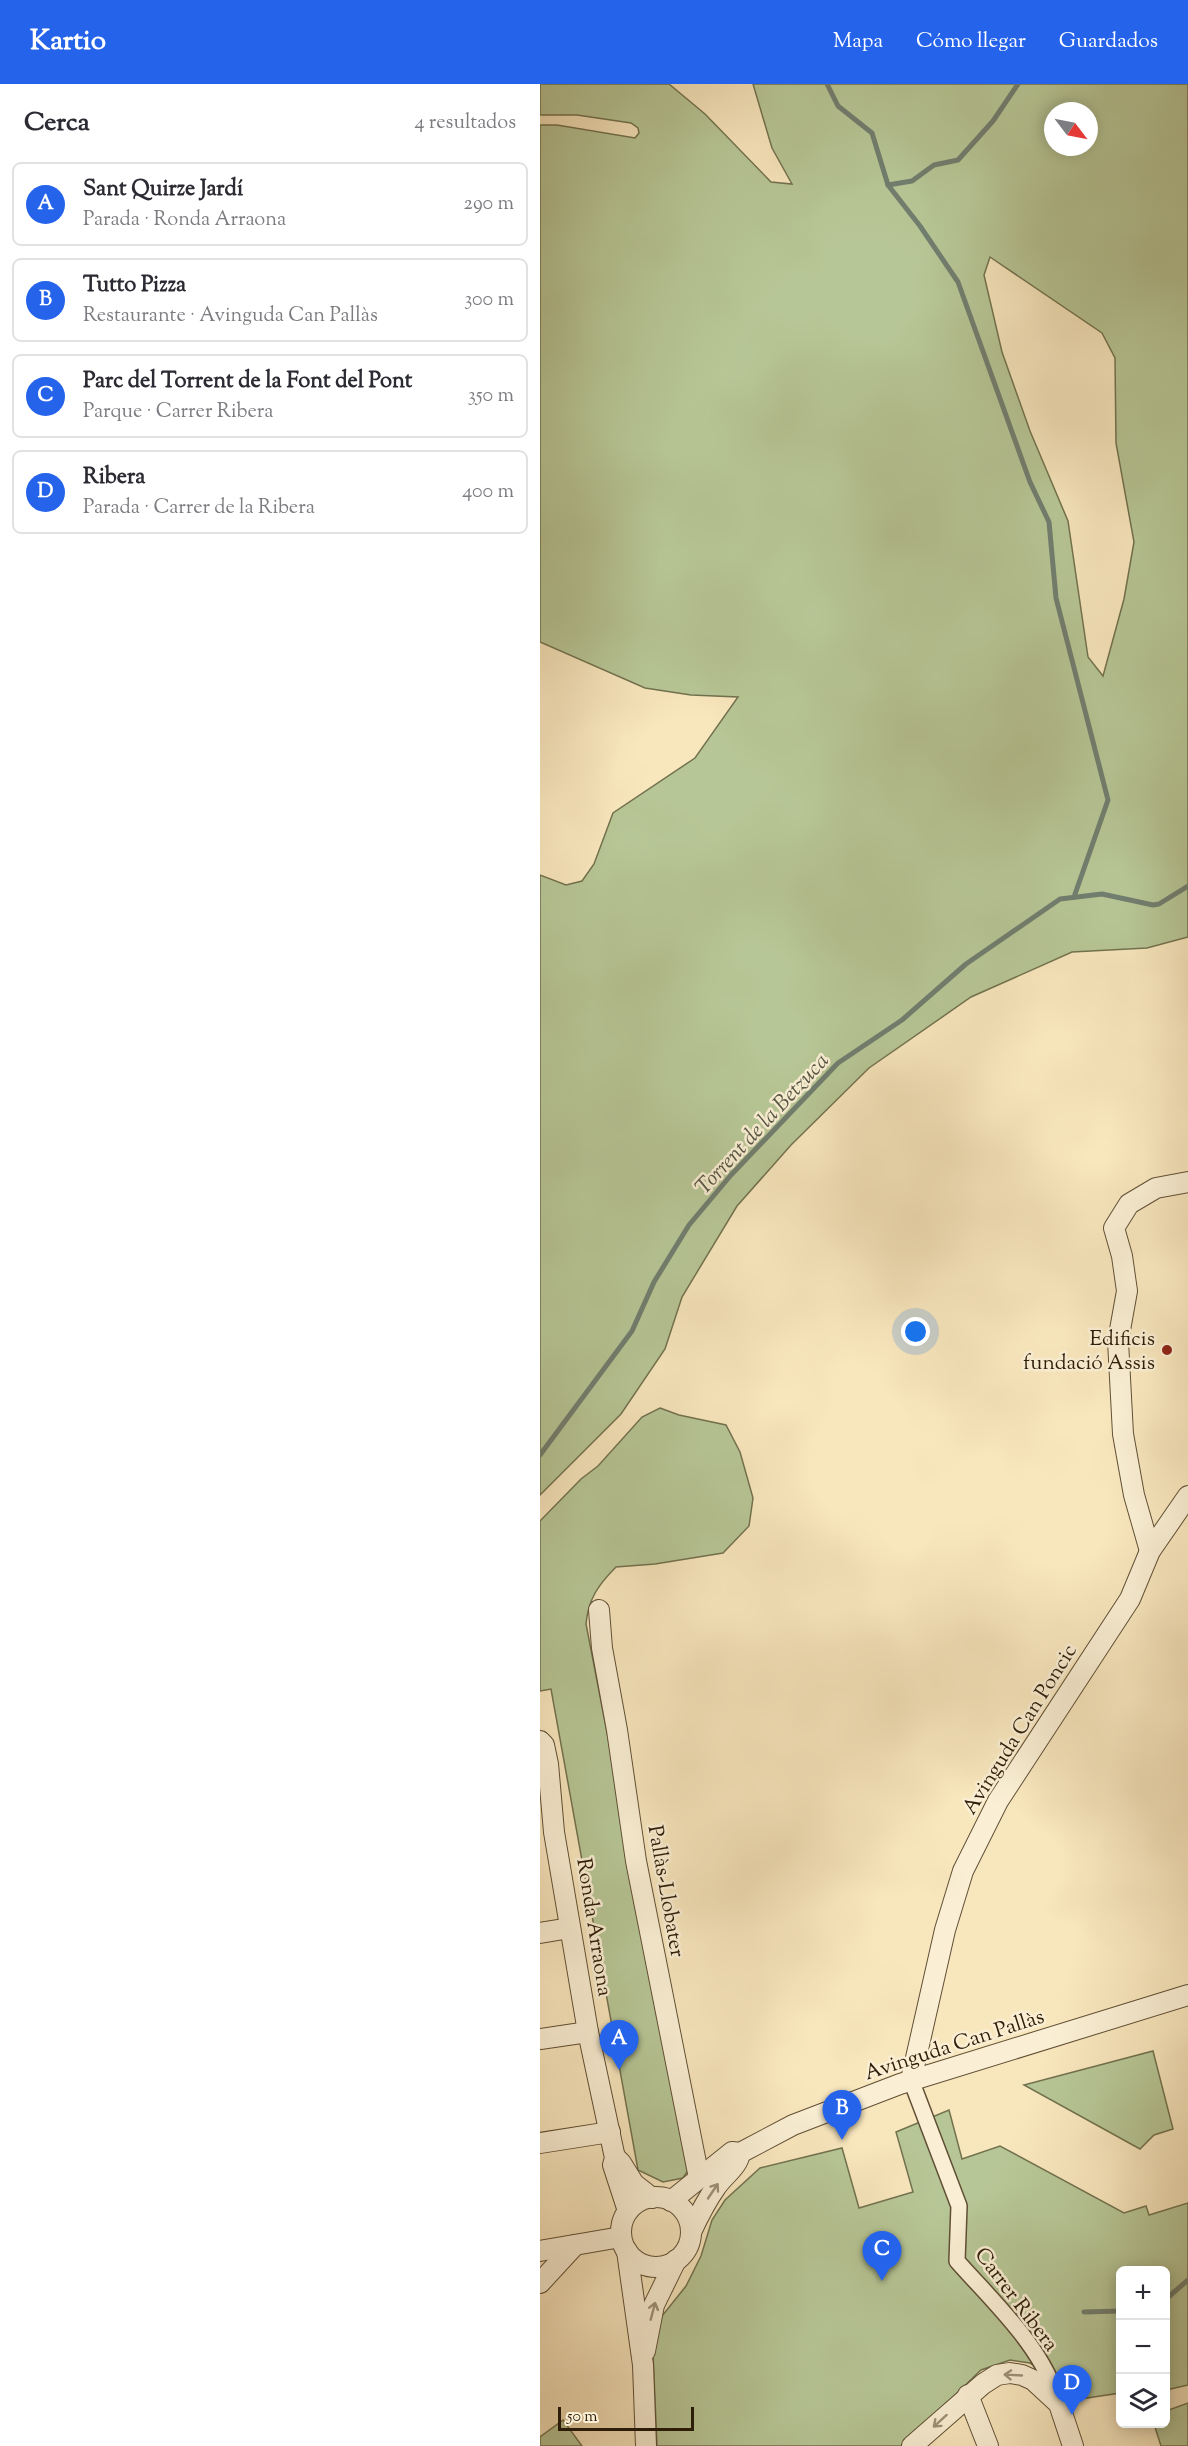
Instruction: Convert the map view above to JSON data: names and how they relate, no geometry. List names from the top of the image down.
{
  "streets": {
    "street": [
      "Avinguda Can Poncic",
      "Pallàs-Llobater",
      "Ronda Arraona",
      "Avinguda Can Pallàs",
      "Carrer Ribera"
    ]
  },
  "crossings": [
    ["Avinguda Can Poncic", "Avinguda Can Pallàs"],
    ["Avinguda Can Poncic", "Carrer Ribera"],
    ["Pallàs-Llobater", "Avinguda Can Pallàs"],
    ["Ronda Arraona", "Avinguda Can Pallàs"],
    ["Avinguda Can Pallàs", "Carrer Ribera"]
  ],
  "water": ["Torrent de la Betzuca"],
  "places": ["Edificis fundació Assis"],
  "scale_bar": "50 m",
  "north": "bottom right",
  "page": {
    "header": "Kartio",
    "nav": ["Mapa", "Cómo llegar", "Guardados"],
    "heading": ["Cerca", "4 resultados"],
    "list": [
      {
        "mark": "A",
        "name": "Sant Quirze Jardí",
        "note": "Parada · Ronda Arraona",
        "value": "290 m"
      },
      {
        "mark": "B",
        "name": "Tutto Pizza",
        "note": "Restaurante · Avinguda Can Pallàs",
        "value": "300 m"
      },
      {
        "mark": "C",
        "name": "Parc del Torrent de la Font del Pont",
        "note": "Parque · Carrer Ribera",
        "value": "350 m"
      },
      {
        "mark": "D",
        "name": "Ribera",
        "note": "Parada · Carrer de la Ribera",
        "value": "400 m"
      }
    ],
    "pins": [
      "A",
      "B",
      "C",
      "D"
    ],
    "map_buttons": ["+", "−"],
    "scale": "50 m"
  }
}
